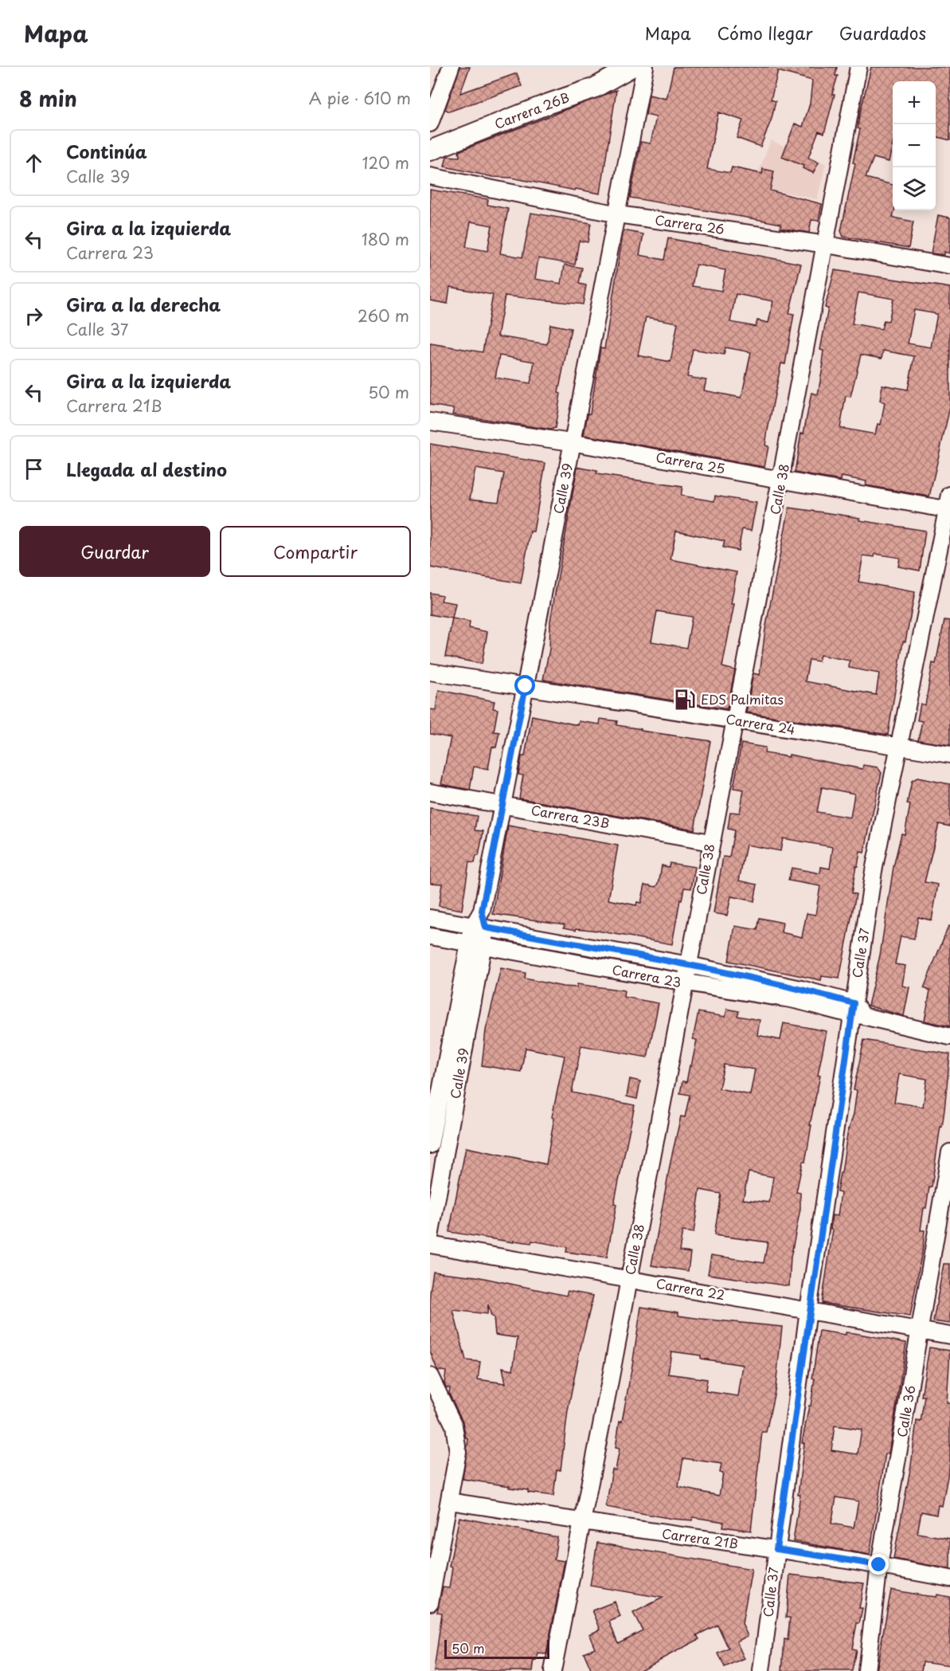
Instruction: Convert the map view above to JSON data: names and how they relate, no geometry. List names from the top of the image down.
{
  "streets": {
    "main road": ["Carrera 26B"],
    "street": [
      "Carrera 26",
      "Carrera 25",
      "Calle 39",
      "Calle 38",
      "Carrera 24",
      "Carrera 23B",
      "Calle 37",
      "Carrera 23",
      "Carrera 22",
      "Calle 36",
      "Carrera 21B"
    ]
  },
  "crossings": [
    ["Carrera 26", "Calle 39"],
    ["Carrera 26", "Calle 38"],
    ["Carrera 25", "Calle 39"],
    ["Carrera 25", "Calle 38"],
    ["Carrera 25", "Calle 37"],
    ["Calle 39", "Carrera 24"],
    ["Calle 39", "Carrera 23B"],
    ["Calle 39", "Carrera 23"],
    ["Calle 38", "Carrera 24"],
    ["Calle 38", "Carrera 23B"],
    ["Calle 38", "Carrera 23"],
    ["Calle 38", "Carrera 22"],
    ["Calle 38", "Carrera 21B"],
    ["Carrera 24", "Calle 37"],
    ["Calle 37", "Carrera 23"],
    ["Calle 37", "Carrera 22"],
    ["Calle 37", "Carrera 21B"],
    ["Carrera 22", "Calle 36"],
    ["Calle 36", "Carrera 21B"]
  ],
  "places": {
    "fuel station": ["EDS Palmitas"]
  },
  "scale_bar": "50 m",
  "page": {
    "header": "Mapa",
    "nav": ["Mapa", "Cómo llegar", "Guardados"],
    "heading": ["8 min", "A pie · 610 m"],
    "map_buttons": ["+", "−"],
    "list": [
      ["Continúa", "Calle 39", "120 m"],
      ["Gira a la izquierda", "Carrera 23", "180 m"],
      ["Gira a la derecha", "Calle 37", "260 m"],
      ["Gira a la izquierda", "Carrera 21B", "50 m"],
      "Llegada al destino"
    ],
    "buttons": ["Guardar", "Compartir"],
    "scale": "50 m"
  }
}
